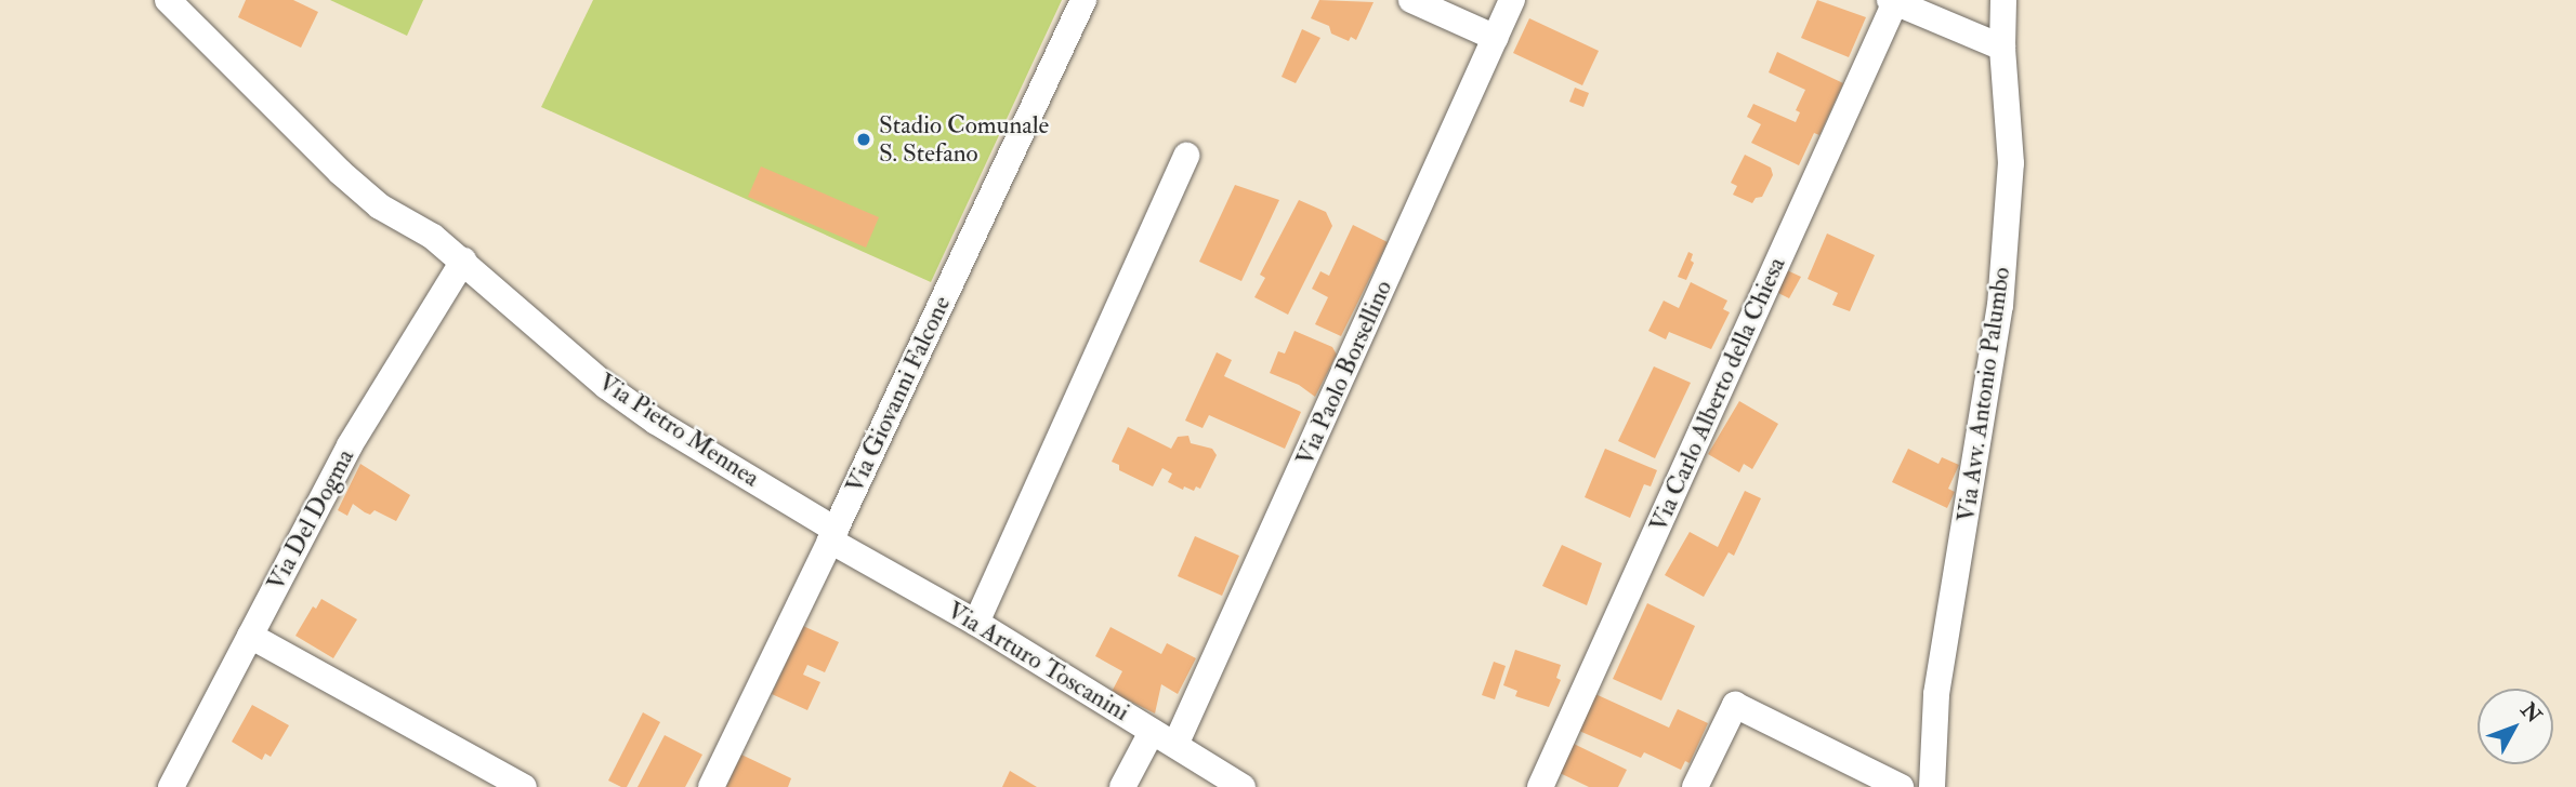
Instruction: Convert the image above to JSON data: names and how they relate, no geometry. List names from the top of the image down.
{
  "streets": {
    "street": [
      "Via Paolo Borsellino",
      "Via Giovanni Falcone",
      "Via Carlo Alberto della Chiesa",
      "Via Avv. Antonio Palumbo",
      "Via Pietro Mennea",
      "Via Del Dogma",
      "Via Arturo Toscanini"
    ]
  },
  "crossings": [
    ["Via Paolo Borsellino", "Via Arturo Toscanini"],
    ["Via Giovanni Falcone", "Via Pietro Mennea"],
    ["Via Giovanni Falcone", "Via Arturo Toscanini"],
    ["Via Pietro Mennea", "Via Del Dogma"],
    ["Via Pietro Mennea", "Via Arturo Toscanini"]
  ],
  "places": ["Stadio Comunale S. Stefano"],
  "north": "top right"
}
